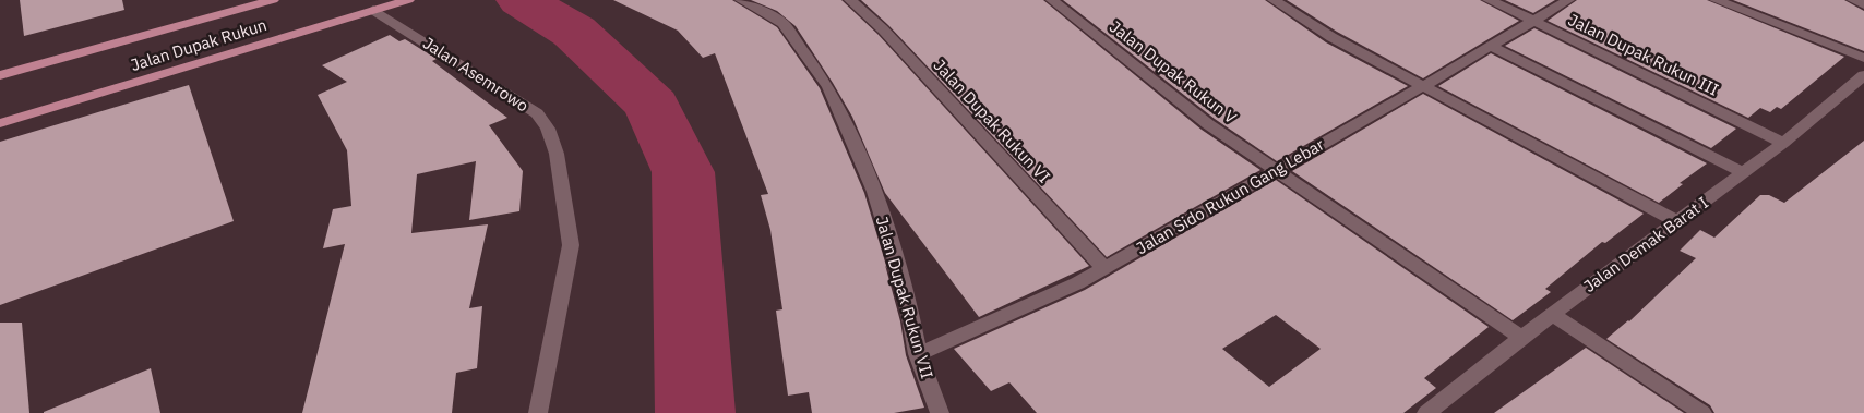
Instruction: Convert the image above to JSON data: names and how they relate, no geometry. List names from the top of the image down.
{
  "streets": {
    "main road": ["Jalan Dupak Rukun"],
    "street": [
      "Jalan Dupak Rukun III",
      "Jalan Dupak Rukun V",
      "Jalan Asemrowo",
      "Jalan Dupak Rukun VI",
      "Jalan Sido Rukun Gang Lebar",
      "Jalan Demak Barat I",
      "Jalan Dupak Rukun VII"
    ]
  },
  "crossings": [
    ["Jalan Dupak Rukun", "Jalan Asemrowo"],
    ["Jalan Dupak Rukun III", "Jalan Sido Rukun Gang Lebar"],
    ["Jalan Dupak Rukun III", "Jalan Demak Barat I"],
    ["Jalan Dupak Rukun V", "Jalan Sido Rukun Gang Lebar"],
    ["Jalan Dupak Rukun V", "Jalan Demak Barat I"],
    ["Jalan Dupak Rukun VI", "Jalan Sido Rukun Gang Lebar"],
    ["Jalan Sido Rukun Gang Lebar", "Jalan Dupak Rukun VII"]
  ]
}
